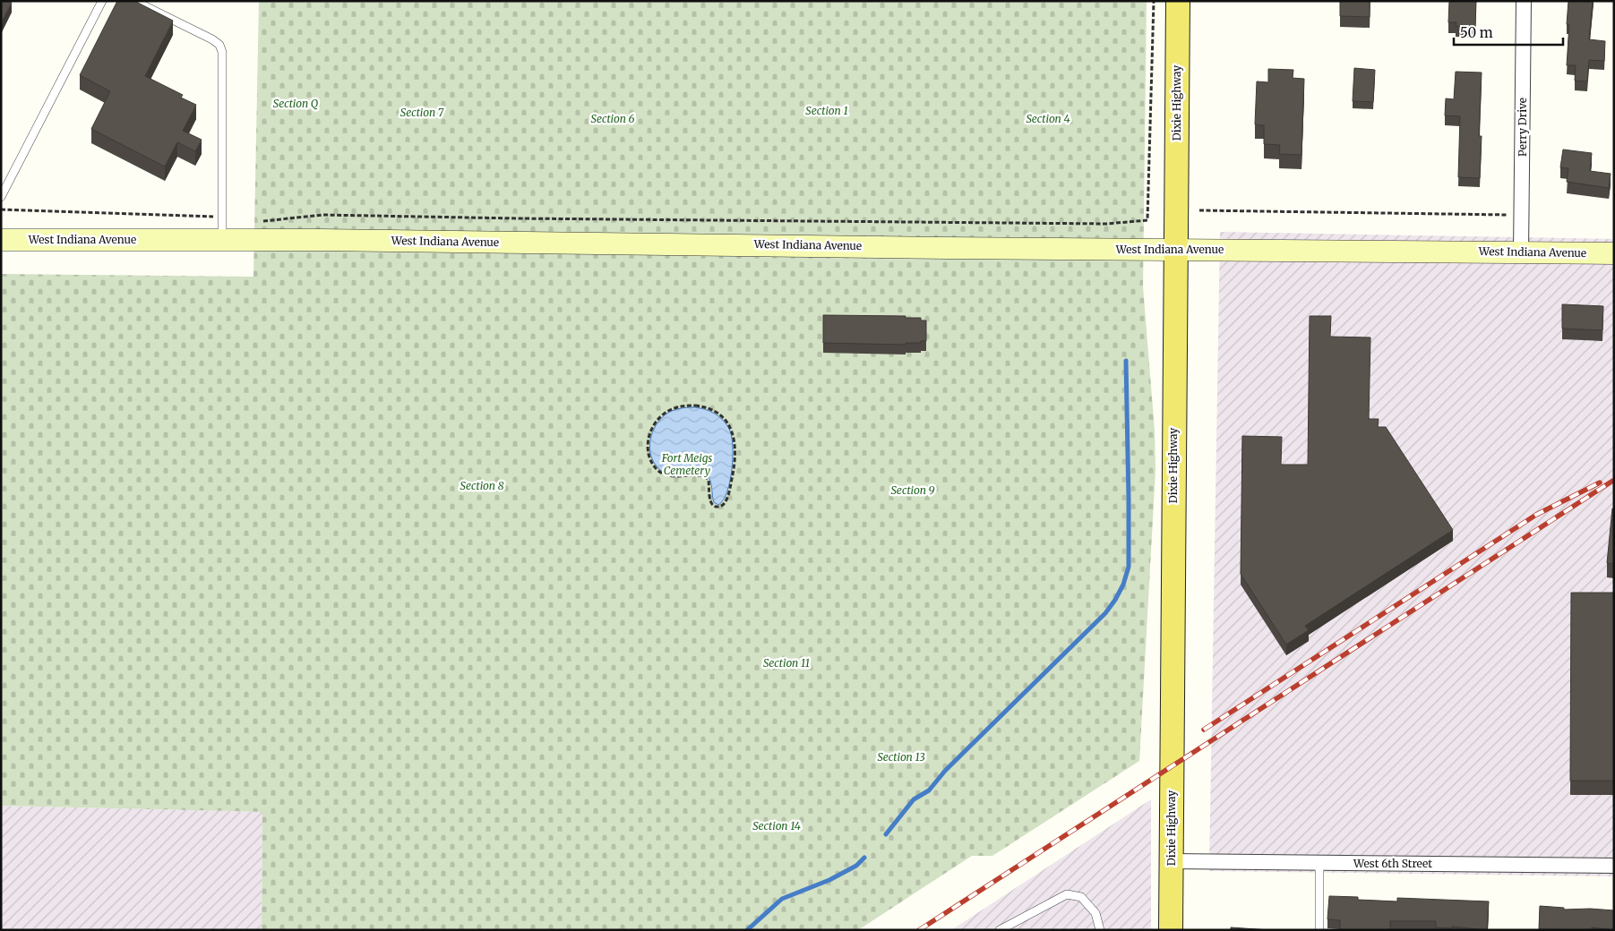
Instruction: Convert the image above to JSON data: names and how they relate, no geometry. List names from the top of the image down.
{
  "streets": {
    "main road": ["Dixie Highway", "West Indiana Avenue"],
    "street": ["Perry Drive", "West 6th Street"]
  },
  "crossings": [
    ["Dixie Highway", "West Indiana Avenue"],
    ["Dixie Highway", "West 6th Street"],
    ["Perry Drive", "West Indiana Avenue"]
  ],
  "parks": [
    "Section Q",
    "Section 1",
    "Section 7",
    "Section 6",
    "Section 4",
    "Fort Meigs Cemetery",
    "Section 8",
    "Section 9",
    "Section 11",
    "Section 13",
    "Section 14"
  ],
  "scale_bar": "50 m"
}
